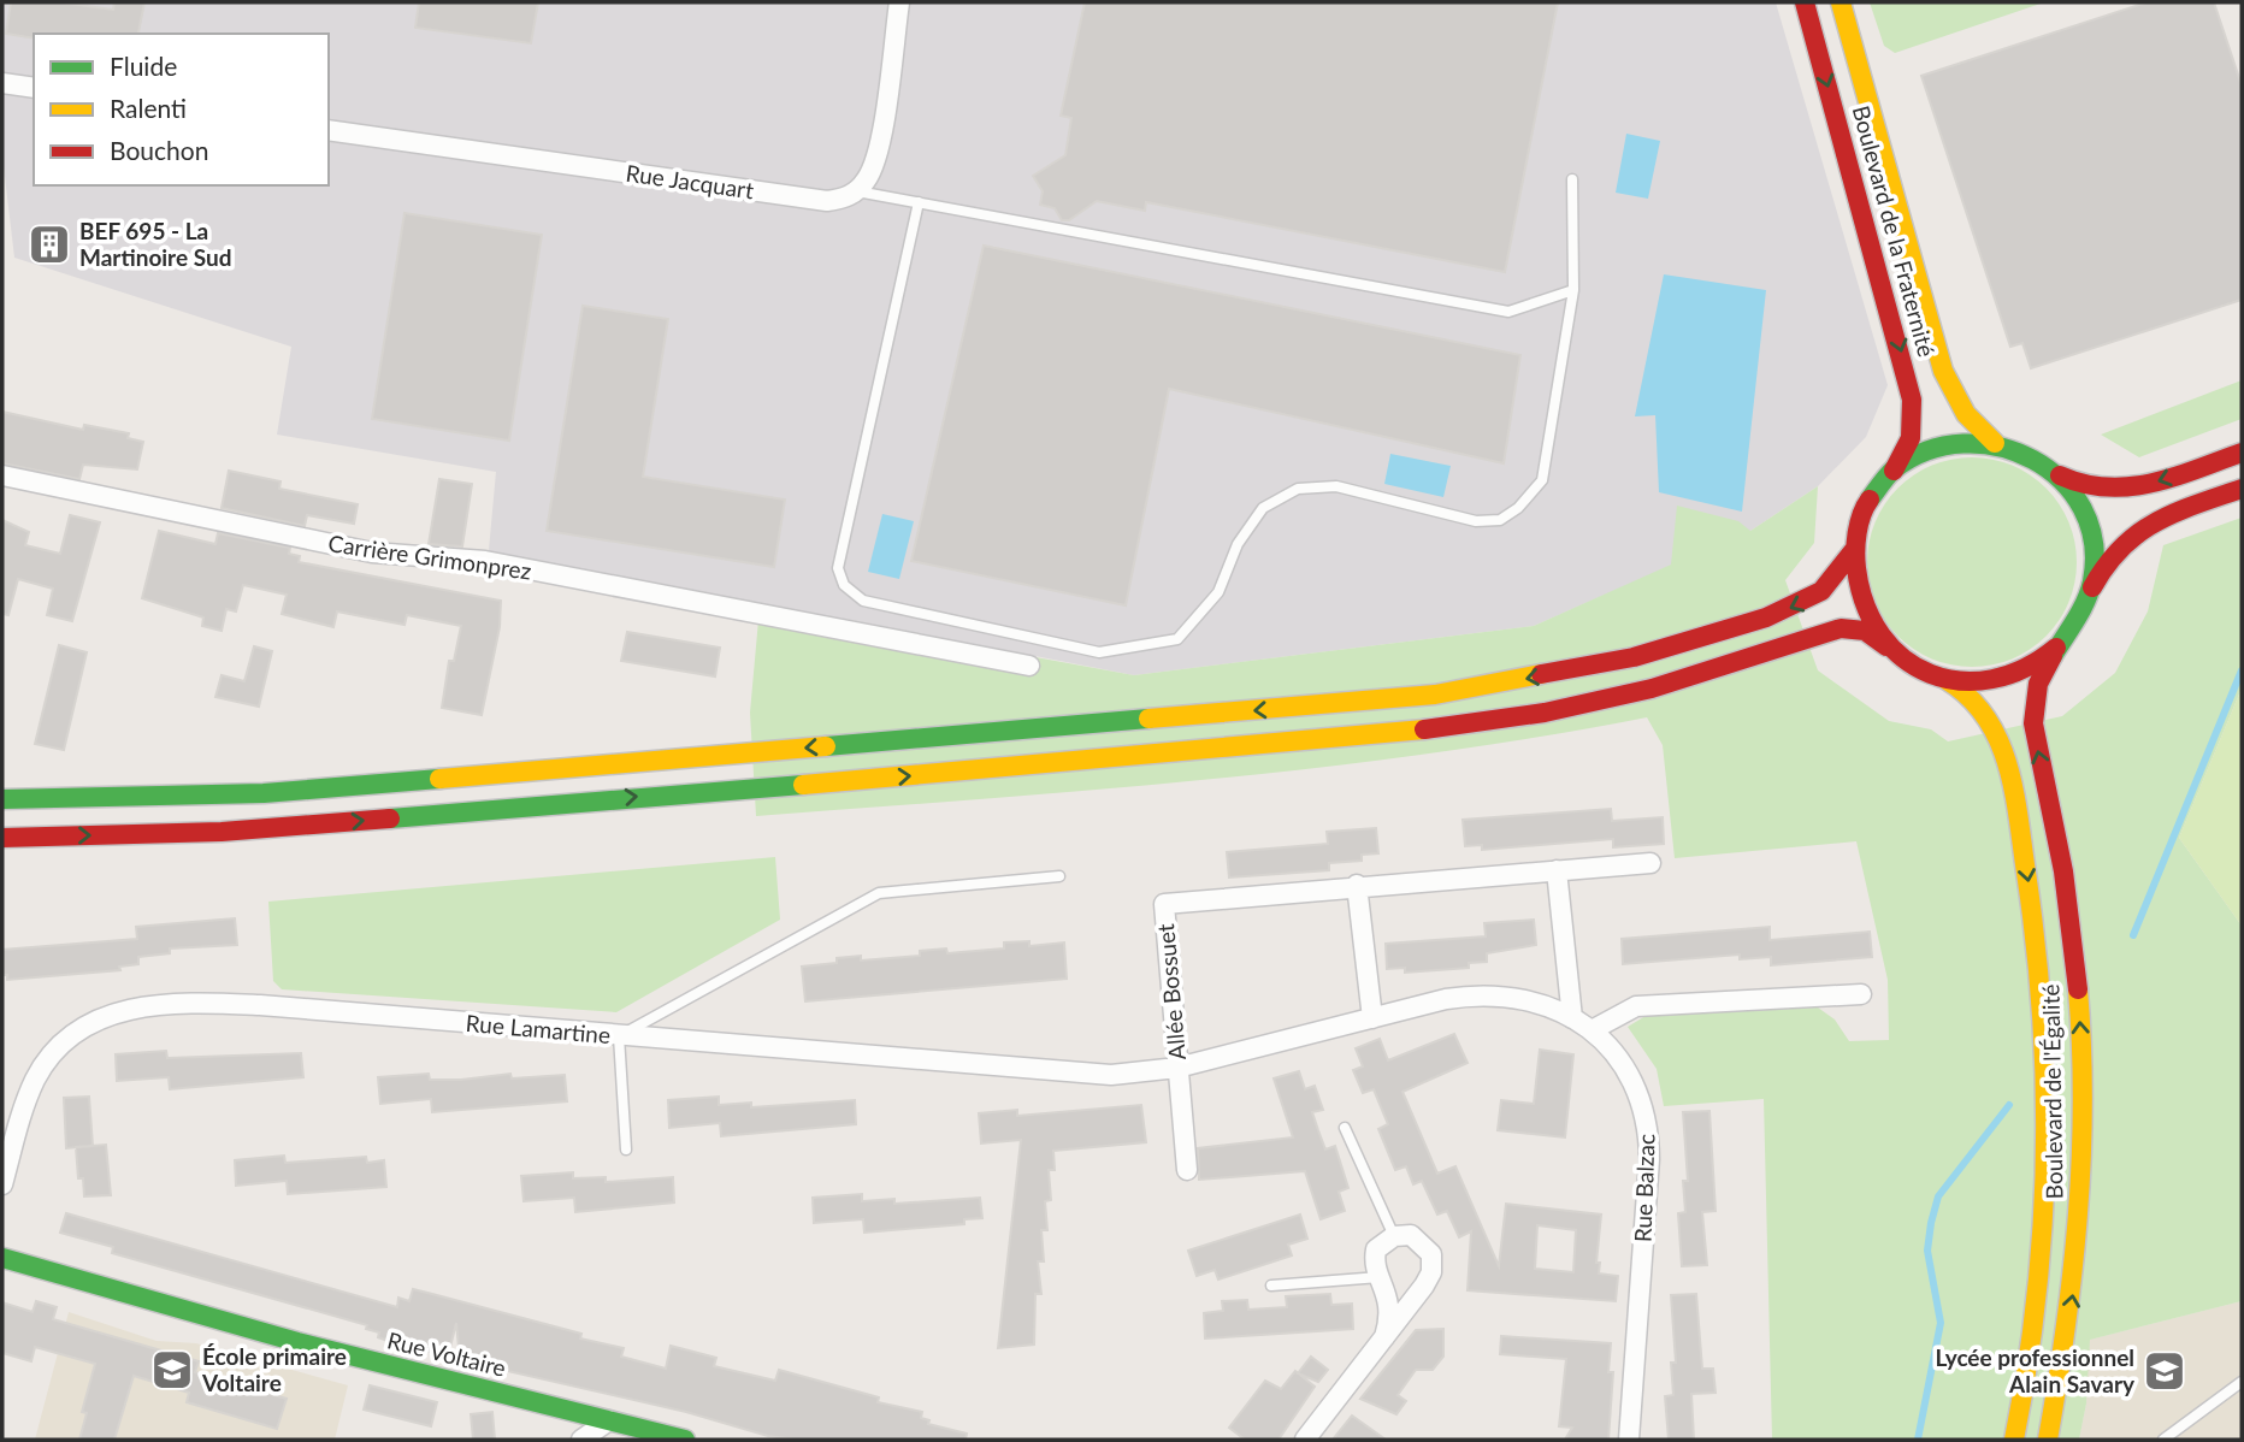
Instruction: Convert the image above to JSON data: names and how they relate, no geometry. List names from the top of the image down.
{
  "streets": {
    "main road": ["Boulevard de la Fraternité", "Boulevard de l'Égalité", "Rue Voltaire"],
    "street": [
      "Rue Jacquart",
      "Carrière Grimonprez",
      "Allée Bossuet",
      "Rue Lamartine",
      "Rue Balzac"
    ]
  },
  "crossings": [
    ["Boulevard de la Fraternité", "Boulevard de l'Égalité"],
    ["Allée Bossuet", "Rue Lamartine"],
    ["Allée Bossuet", "Rue Balzac"],
    ["Rue Lamartine", "Rue Balzac"]
  ],
  "places": {
    "building": ["BEF 695 - La Martinoire Sud"],
    "school or university": ["École primaire Voltaire", "Lycée professionnel Alain Savary"]
  },
  "legend": ["Fluide", "Ralenti", "Bouchon"]
}
